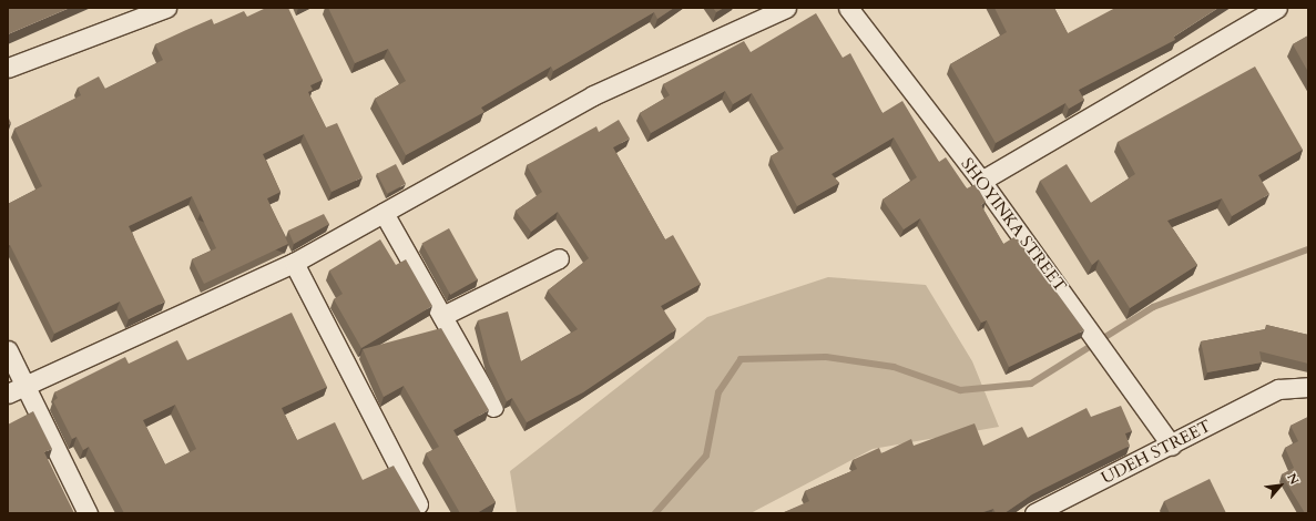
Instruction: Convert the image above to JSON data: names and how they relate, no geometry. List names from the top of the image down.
{
  "streets": {
    "street": ["SHOYINKA STREET", "UDEH STREET"]
  },
  "crossings": [
    ["SHOYINKA STREET", "UDEH STREET"]
  ],
  "north": "top right"
}
